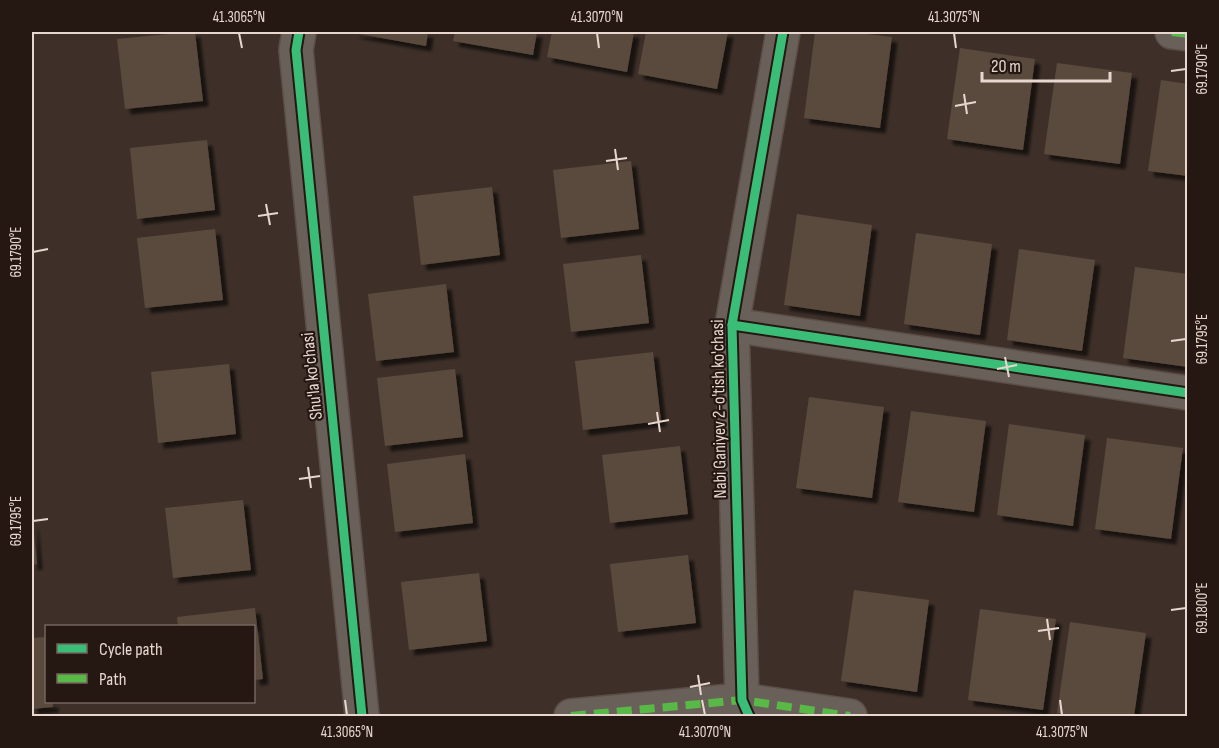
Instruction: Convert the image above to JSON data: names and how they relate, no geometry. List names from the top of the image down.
{
  "streets": {
    "street": ["Shu'la ko'chasi", "Nabi Ganiyev 2-o'tish ko'chasi"]
  },
  "legend": ["Cycle path", "Path"],
  "scale_bar": "20 m",
  "coordinates": [
    "41.3065°N",
    "41.3070°N",
    "41.3075°N",
    "69.1790°E",
    "69.1795°E",
    "69.1800°E"
  ]
}
